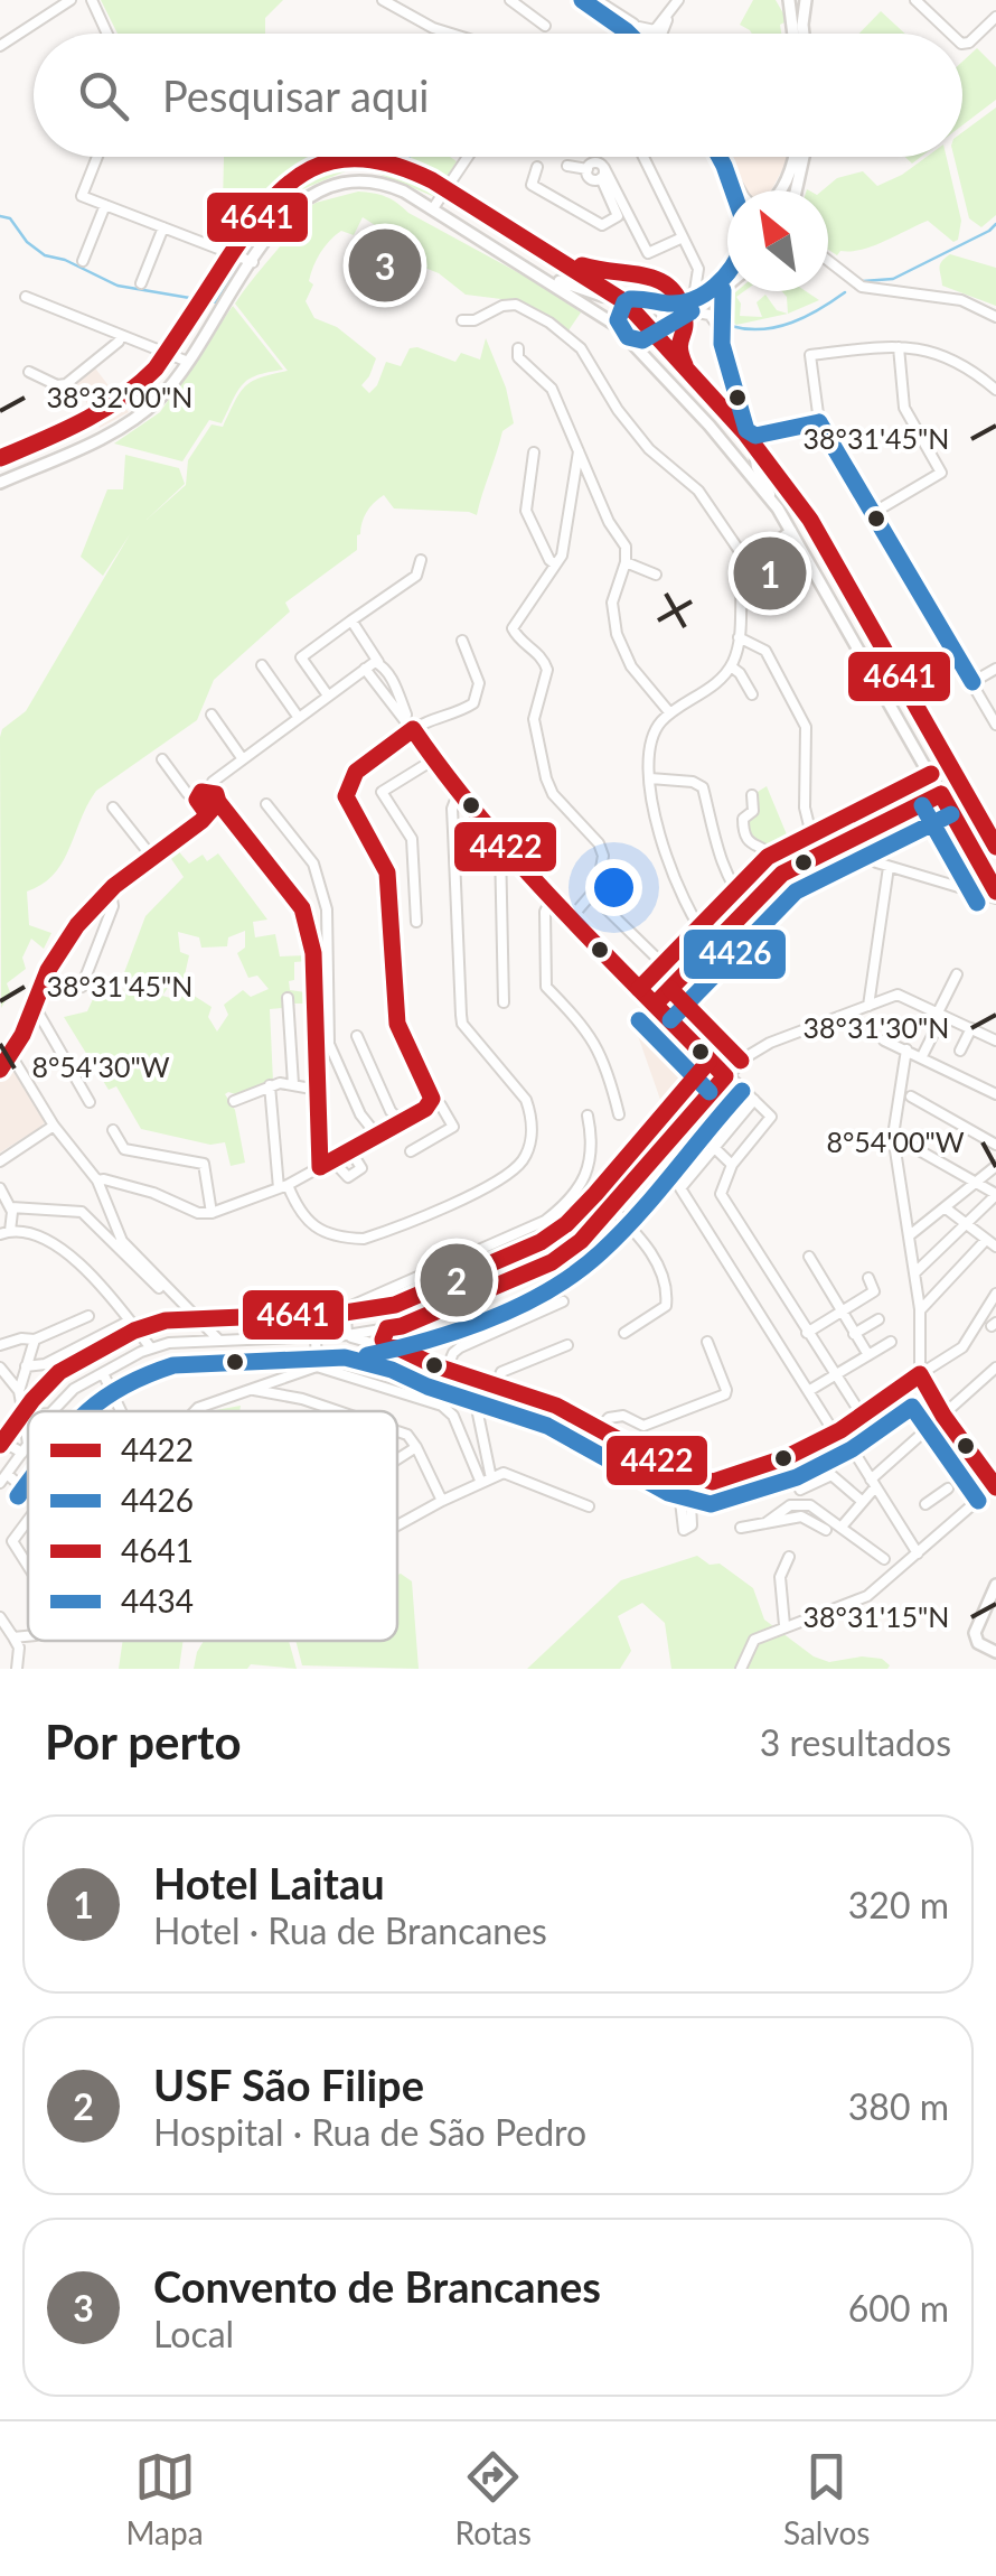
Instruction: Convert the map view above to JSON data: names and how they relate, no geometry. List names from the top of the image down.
{
  "lines": [
    "transit line 4434",
    "transit line 4641",
    "transit line 4422",
    "transit line 4426"
  ],
  "legend": [
    "4422",
    "4426",
    "4641",
    "4434"
  ],
  "north": "top left",
  "page": {
    "search": "Pesquisar aqui",
    "pins": ["3", "1", "2"],
    "heading": ["Por perto", "3 resultados"],
    "list": [
      {
        "mark": "1",
        "name": "Hotel Laitau",
        "note": "Hotel · Rua de Brancanes",
        "value": "320 m"
      },
      {
        "mark": "2",
        "name": "USF São Filipe",
        "note": "Hospital · Rua de São Pedro",
        "value": "380 m"
      },
      {
        "mark": "3",
        "name": "Convento de Brancanes",
        "note": "Local",
        "value": "600 m"
      }
    ],
    "nav": ["Mapa", "Rotas", "Salvos"]
  },
  "coordinates": [
    "38°32'00\"N",
    "38°31'45\"N",
    "38°31'30\"N",
    "8°54'30\"W",
    "8°54'00\"W",
    "38°31'15\"N"
  ]
}
